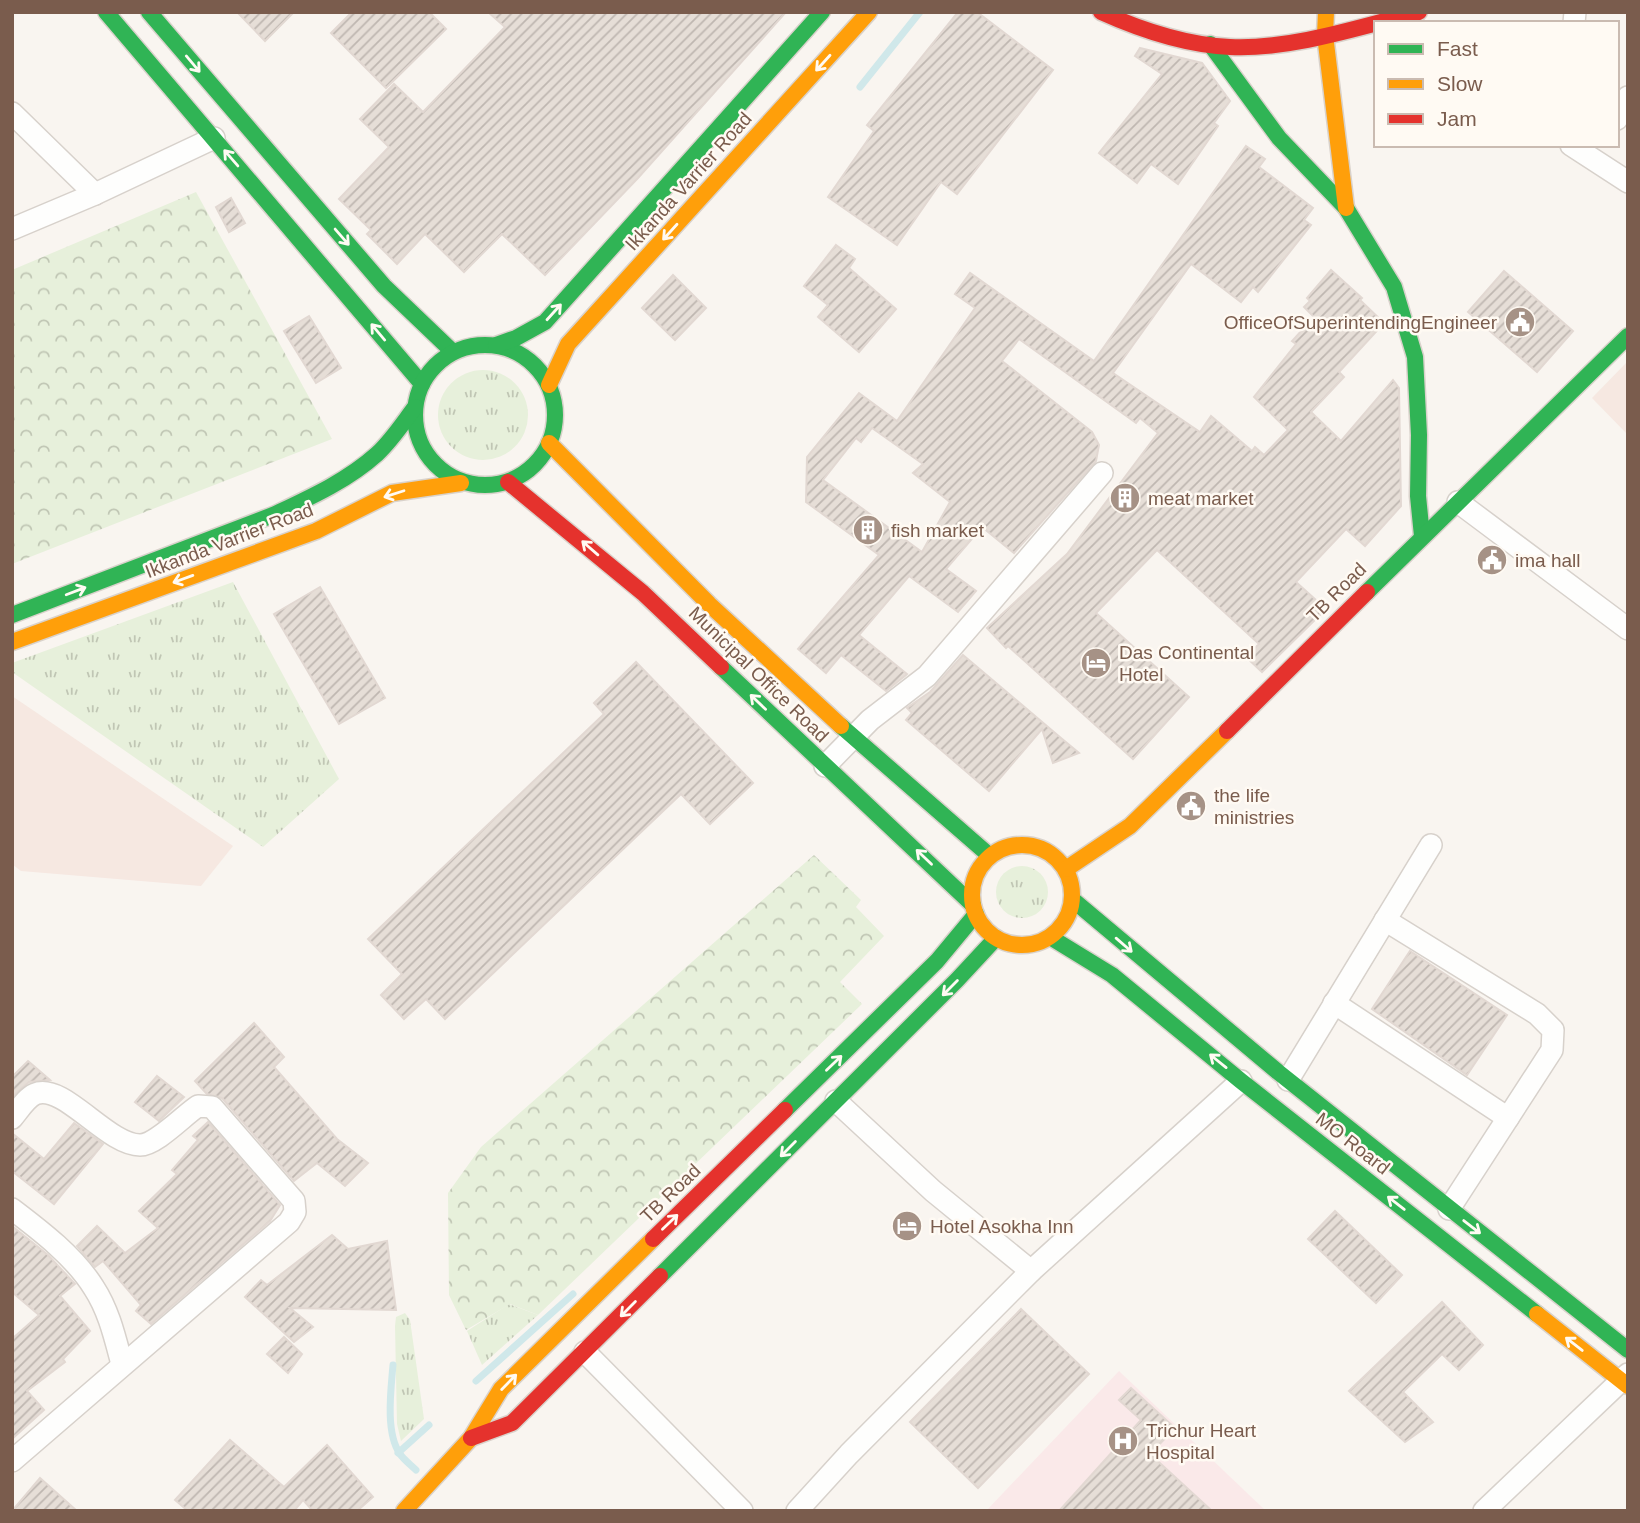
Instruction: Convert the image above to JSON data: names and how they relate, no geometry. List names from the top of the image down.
{
  "streets": {
    "main road": [
      "Ikkanda Varrier Road",
      "TB Road",
      "Municipal Office Road",
      "MO Roard"
    ]
  },
  "crossings": [
    ["Ikkanda Varrier Road", "Municipal Office Road"],
    ["TB Road", "Municipal Office Road"],
    ["TB Road", "MO Roard"],
    ["Municipal Office Road", "MO Roard"]
  ],
  "places": {
    "public building": ["OfficeOfSuperintendingEngineer", "ima hall", "the life ministries"],
    "building": ["meat market", "fish market"],
    "hotel": ["Das Continental Hotel", "Hotel Asokha Inn"],
    "hospital": ["Trichur Heart Hospital"]
  },
  "legend": ["Fast", "Slow", "Jam"]
}
